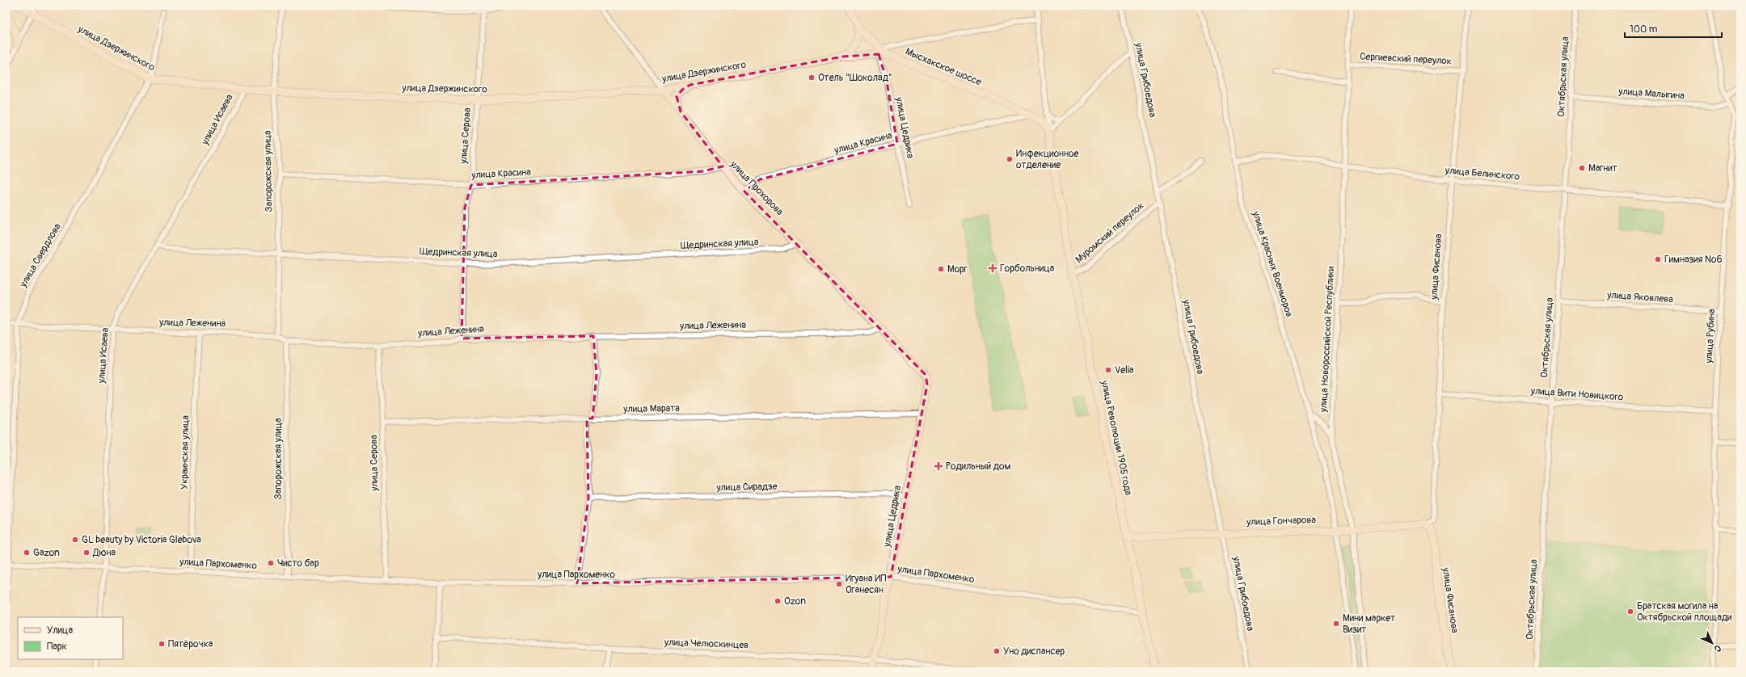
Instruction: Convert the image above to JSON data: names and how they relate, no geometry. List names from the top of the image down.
{
  "streets": {
    "street": [
      "улица Дзержинского",
      "Сергиевский переулок",
      "Мысхакское шоссе",
      "Октябрьская улица",
      "улица Грибоедова",
      "улица Малыгина",
      "улица Исаева",
      "улица Цедрика",
      "улица Серова",
      "улица Красина",
      "Запорожская улица",
      "улица Белинского",
      "улица Прохорова",
      "Муромский переулок",
      "Щедринская улица",
      "улица Свердлова",
      "улица Красных Военморов",
      "улица Фисанова",
      "улица Яковлева",
      "улица Леженина",
      "улица Рубина",
      "улица Новороссийской Республики",
      "улица Вити Новицкого",
      "улица Марата",
      "улица Революции 1905 года",
      "Украинская улица",
      "улица Сирадзе",
      "улица Гончарова",
      "улица Пархоменко",
      "улица Челюскинцев"
    ]
  },
  "crossings": [
    ["улица Дзержинского", "Мысхакское шоссе"],
    ["улица Дзержинского", "улица Исаева"],
    ["улица Дзержинского", "улица Цедрика"],
    ["улица Дзержинского", "улица Серова"],
    ["улица Дзержинского", "Запорожская улица"],
    ["улица Дзержинского", "улица Прохорова"],
    ["улица Дзержинского", "улица Свердлова"],
    ["улица Дзержинского", "улица Революции 1905 года"],
    ["Сергиевский переулок", "улица Фисанова"],
    ["Сергиевский переулок", "улица Новороссийской Республики"],
    ["Мысхакское шоссе", "улица Красина"],
    ["Мысхакское шоссе", "улица Революции 1905 года"],
    ["Октябрьская улица", "улица Малыгина"],
    ["Октябрьская улица", "улица Белинского"],
    ["Октябрьская улица", "улица Яковлева"],
    ["Октябрьская улица", "улица Вити Новицкого"],
    ["улица Грибоедова", "Муромский переулок"],
    ["улица Грибоедова", "улица Гончарова"],
    ["улица Малыгина", "улица Рубина"],
    ["улица Исаева", "Щедринская улица"],
    ["улица Исаева", "улица Леженина"],
    ["улица Исаева", "улица Пархоменко"],
    ["улица Цедрика", "улица Красина"],
    ["улица Цедрика", "улица Прохорова"],
    ["улица Цедрика", "улица Марата"],
    ["улица Цедрика", "улица Сирадзе"],
    ["улица Цедрика", "улица Пархоменко"],
    ["улица Цедрика", "улица Челюскинцев"],
    ["улица Серова", "улица Красина"],
    ["улица Серова", "Щедринская улица"],
    ["улица Серова", "улица Леженина"],
    ["улица Серова", "улица Марата"],
    ["улица Серова", "улица Пархоменко"],
    ["улица Красина", "Запорожская улица"],
    ["улица Красина", "улица Прохорова"],
    ["Запорожская улица", "Щедринская улица"],
    ["Запорожская улица", "улица Леженина"],
    ["Запорожская улица", "улица Пархоменко"],
    ["улица Белинского", "улица Красных Военморов"],
    ["улица Белинского", "улица Фисанова"],
    ["улица Белинского", "улица Рубина"],
    ["улица Белинского", "улица Новороссийской Республики"],
    ["улица Прохорова", "Щедринская улица"],
    ["улица Прохорова", "улица Леженина"],
    ["Муромский переулок", "улица Революции 1905 года"],
    ["улица Свердлова", "улица Леженина"],
    ["улица Свердлова", "улица Пархоменко"],
    ["улица Красных Военморов", "улица Гончарова"],
    ["улица Фисанова", "улица Вити Новицкого"],
    ["улица Яковлева", "улица Рубина"],
    ["улица Леженина", "Украинская улица"],
    ["улица Рубина", "улица Вити Новицкого"],
    ["улица Новороссийской Республики", "улица Гончарова"],
    ["улица Революции 1905 года", "улица Гончарова"],
    ["улица Революции 1905 года", "улица Пархоменко"],
    ["Украинская улица", "улица Пархоменко"]
  ],
  "places": {
    "other": [
      "Отель \"Шоколад\"",
      "Инфекционное отделение",
      "Магнит",
      "Гимназия №6",
      "Морг",
      "Velia",
      "GL beauty by Victoria Glebova",
      "Gazon",
      "Дюна",
      "Чисто бар",
      "Игуана ИП Оганесян",
      "Ozon",
      "Братская могила на Октябрьской площади",
      "Мини маркет Визит",
      "Пятёрочка",
      "Уно диспансер"
    ],
    "health": ["Горбольница", "Родильный дом"]
  },
  "legend": ["Улица", "Парк"],
  "scale_bar": "100 m",
  "north": "bottom right"
}
